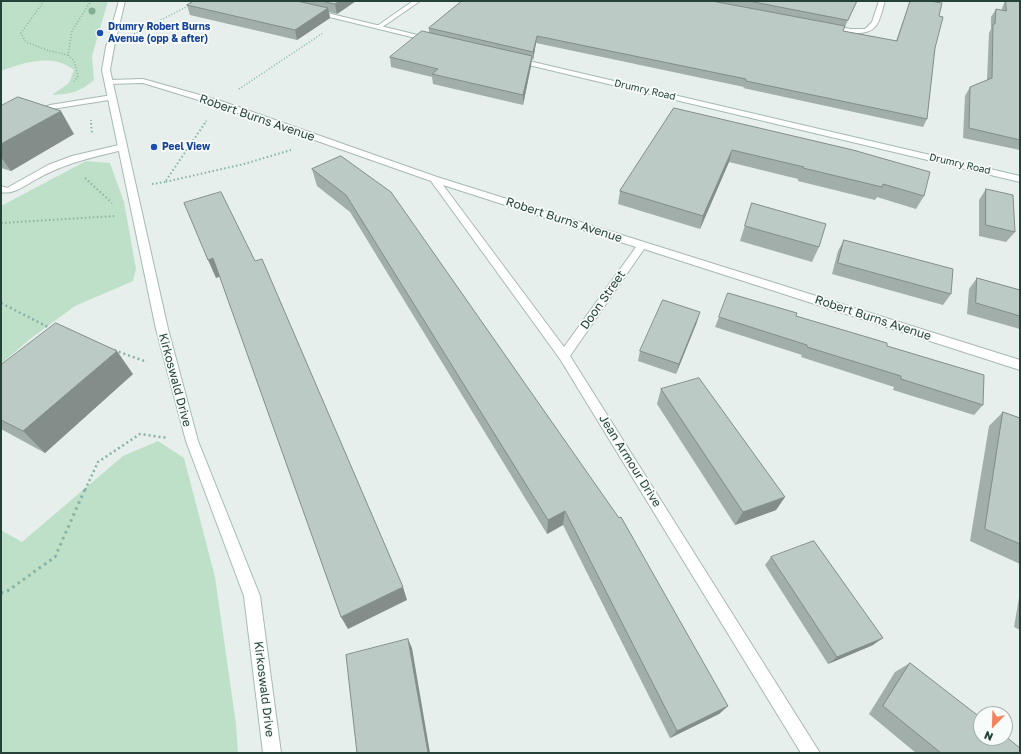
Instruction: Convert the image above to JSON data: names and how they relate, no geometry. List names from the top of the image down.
{
  "streets": {
    "street": [
      "Drumry Road",
      "Robert Burns Avenue",
      "Doon Street",
      "Kirkoswald Drive",
      "Jean Armour Drive"
    ]
  },
  "crossings": [
    ["Robert Burns Avenue", "Doon Street"],
    ["Robert Burns Avenue", "Kirkoswald Drive"],
    ["Robert Burns Avenue", "Jean Armour Drive"],
    ["Doon Street", "Jean Armour Drive"]
  ],
  "places": ["Drumry Robert Burns Avenue (opp & after)", "Peel View"],
  "north": "bottom left"
}
